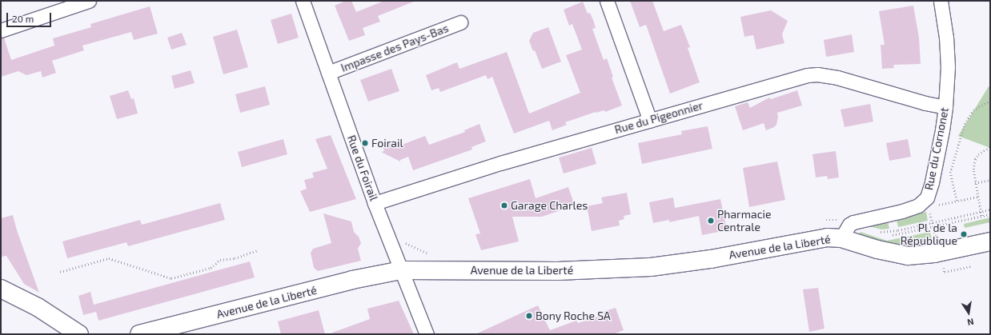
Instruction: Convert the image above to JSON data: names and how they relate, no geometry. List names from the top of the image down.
{
  "streets": {
    "street": [
      "Impasse des Pays-Bas",
      "Rue du Pigeonnier",
      "Rue du Cornonet",
      "Rue du Foirail",
      "Avenue de la Liberté"
    ]
  },
  "crossings": [
    ["Impasse des Pays-Bas", "Rue du Foirail"],
    ["Rue du Pigeonnier", "Rue du Cornonet"],
    ["Rue du Pigeonnier", "Rue du Foirail"],
    ["Rue du Cornonet", "Avenue de la Liberté"],
    ["Rue du Foirail", "Avenue de la Liberté"]
  ],
  "places": [
    "Foirail",
    "Garage Charles",
    "Pharmacie Centrale",
    "Pl. de la République",
    "Bony Roche SA"
  ],
  "scale_bar": "20 m",
  "north": "bottom"
}
